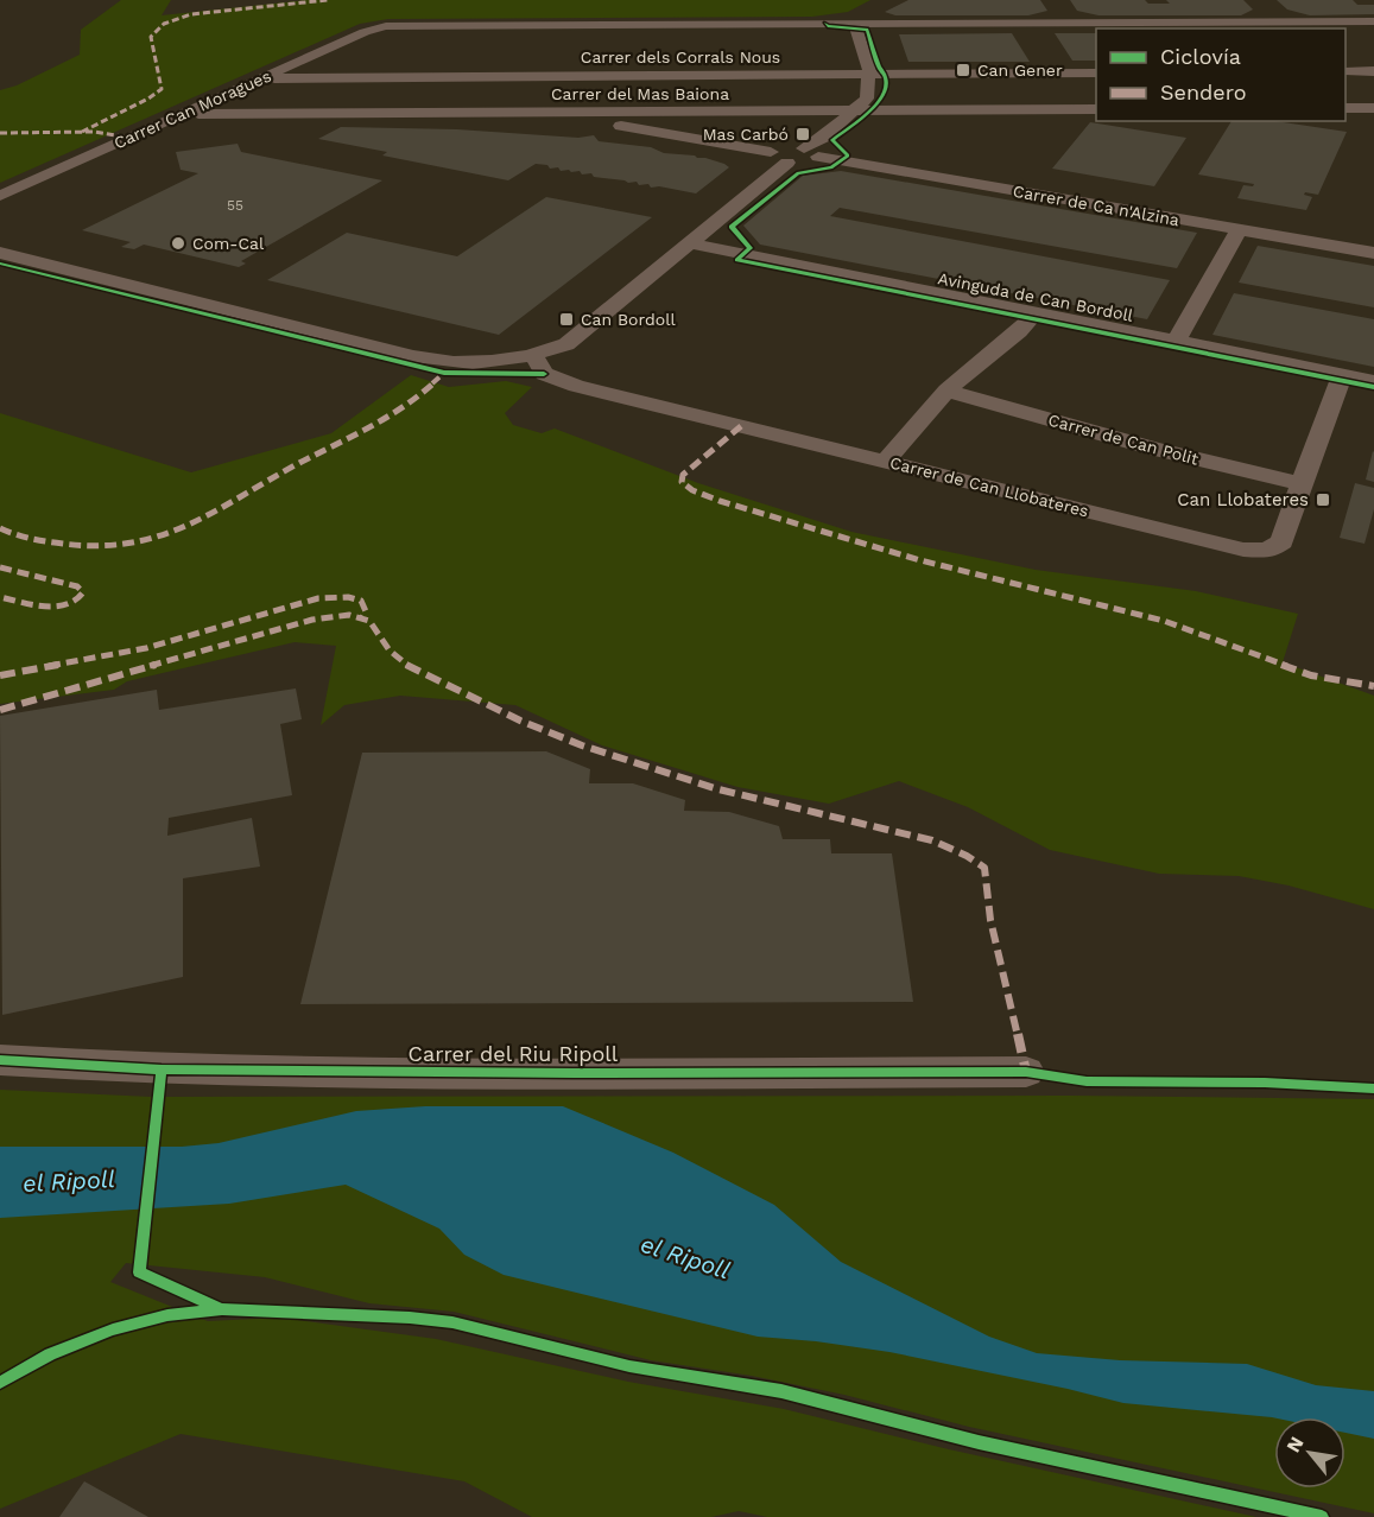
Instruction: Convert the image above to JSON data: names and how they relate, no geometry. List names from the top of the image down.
{
  "streets": {
    "street": [
      "Carrer dels Corrals Nous",
      "Carrer del Mas Baiona",
      "Carrer Can Moragues",
      "Carrer de Ca n'Alzina",
      "Avinguda de Can Bordoll",
      "Carrer de Can Polit",
      "Carrer de Can Llobateres",
      "Carrer del Riu Ripoll"
    ]
  },
  "crossings": [
    ["Carrer dels Corrals Nous", "Carrer Can Moragues"],
    ["Carrer del Mas Baiona", "Carrer Can Moragues"],
    ["Avinguda de Can Bordoll", "Carrer de Can Llobateres"],
    ["Carrer de Can Polit", "Carrer de Can Llobateres"]
  ],
  "water": ["el Ripoll"],
  "places": {
    "transit": [
      "Can Gener",
      "Mas Carbó",
      "Can Bordoll",
      "Can Llobateres"
    ],
    "other": ["Com-Cal"]
  },
  "house_numbers": ["55"],
  "legend": ["Ciclovía", "Sendero"],
  "north": "top left"
}
